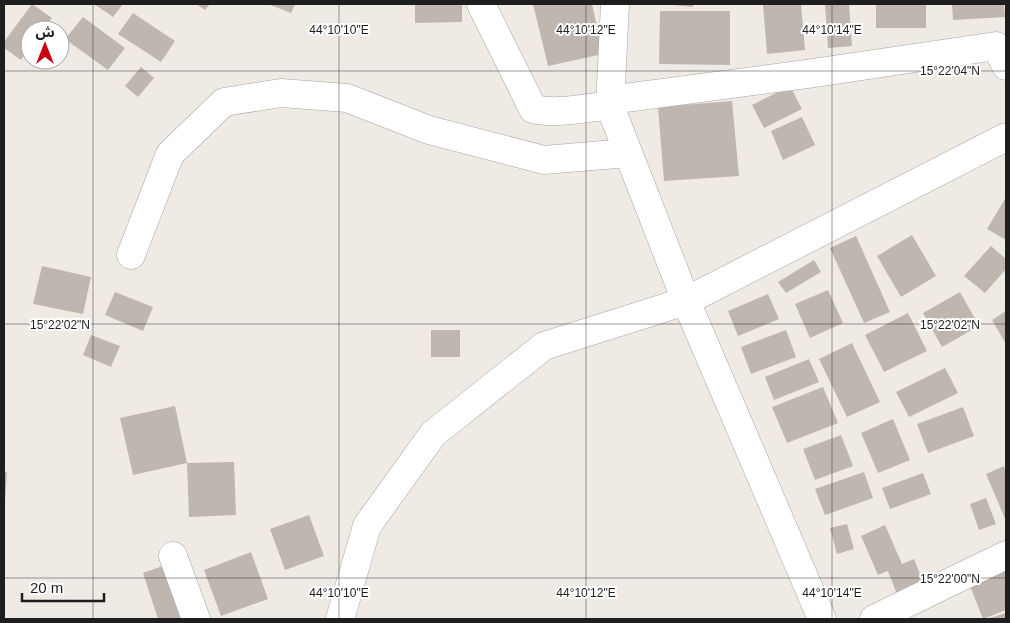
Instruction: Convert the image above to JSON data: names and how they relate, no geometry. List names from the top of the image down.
{
  "scale_bar": "20 m",
  "north": "top",
  "coordinates": [
    "44°10'10\"E",
    "44°10'12\"E",
    "44°10'14\"E",
    "15°22'04\"N",
    "15°22'02\"N",
    "15°22'00\"N"
  ]
}
